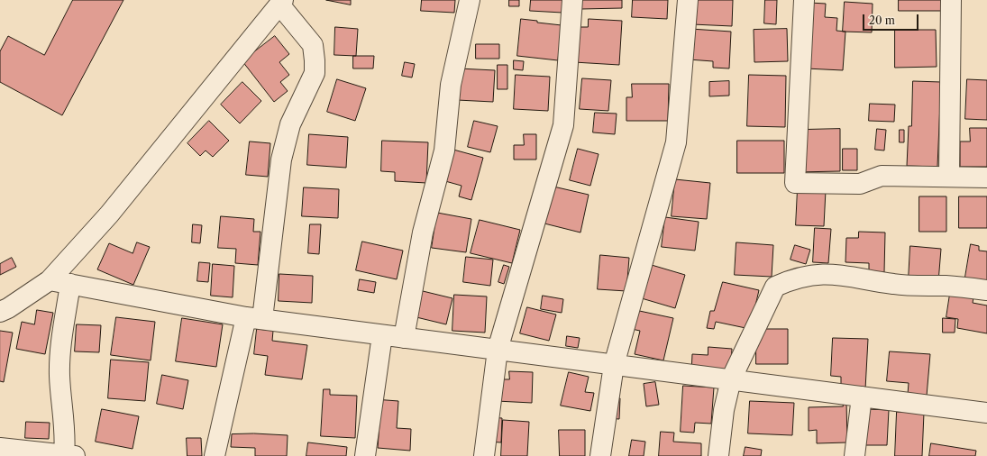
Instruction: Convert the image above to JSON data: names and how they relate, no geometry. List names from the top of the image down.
{
  "scale_bar": "20 m"
}
